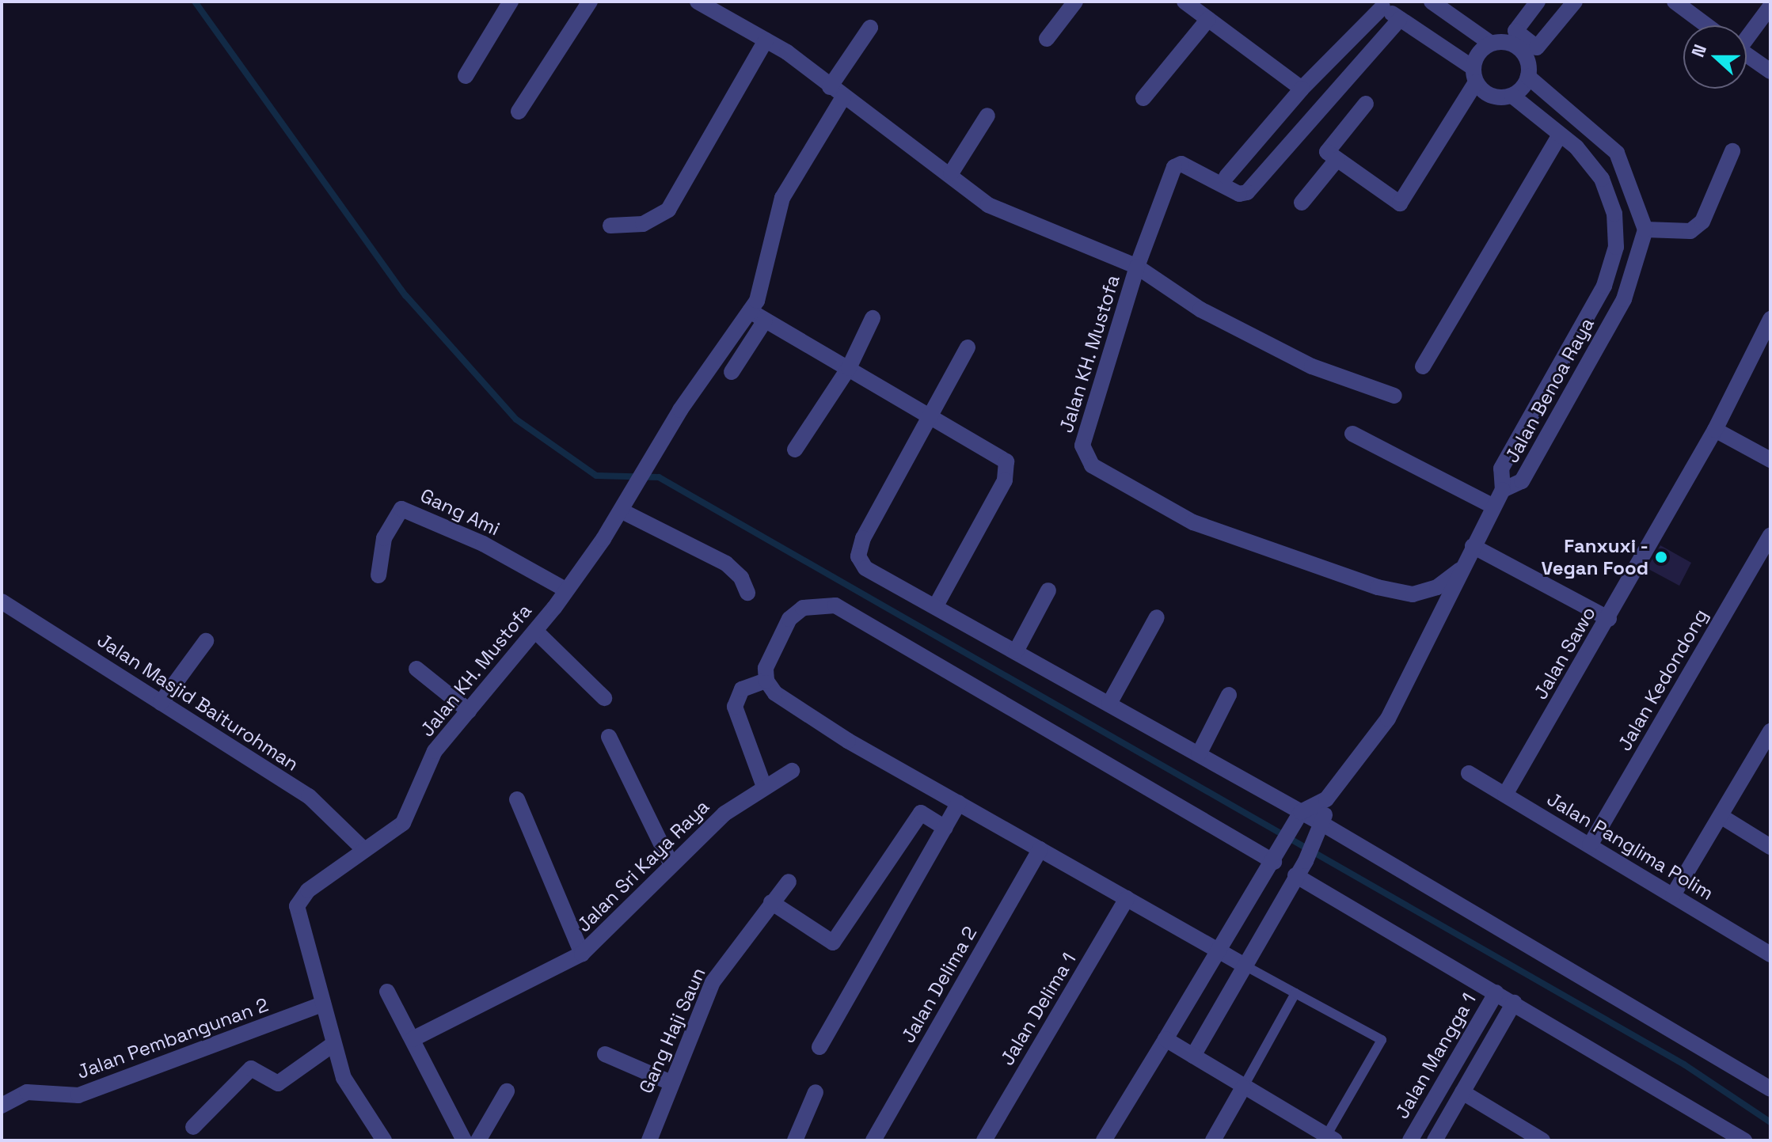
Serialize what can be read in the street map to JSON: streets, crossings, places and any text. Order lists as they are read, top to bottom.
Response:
{
  "streets": {
    "street": [
      "Jalan KH. Mustofa",
      "Jalan Benoa Raya",
      "Gang Ami",
      "Jalan Sawo",
      "Jalan Kedondong",
      "Jalan Masjid Baiturohman",
      "Jalan Panglima Polim",
      "Jalan Sri Kaya Raya",
      "Jalan Delima 2",
      "Jalan Delima 1",
      "Gang Haji Saun",
      "Jalan Pembangunan 2",
      "Jalan Mangga 1"
    ]
  },
  "crossings": [
    ["Jalan KH. Mustofa", "Gang Ami"],
    ["Jalan KH. Mustofa", "Jalan Masjid Baiturohman"],
    ["Jalan KH. Mustofa", "Jalan Pembangunan 2"],
    ["Jalan Sawo", "Jalan Panglima Polim"],
    ["Jalan Kedondong", "Jalan Panglima Polim"]
  ],
  "places": ["Fanxuxi - Vegan Food"],
  "north": "left"
}
